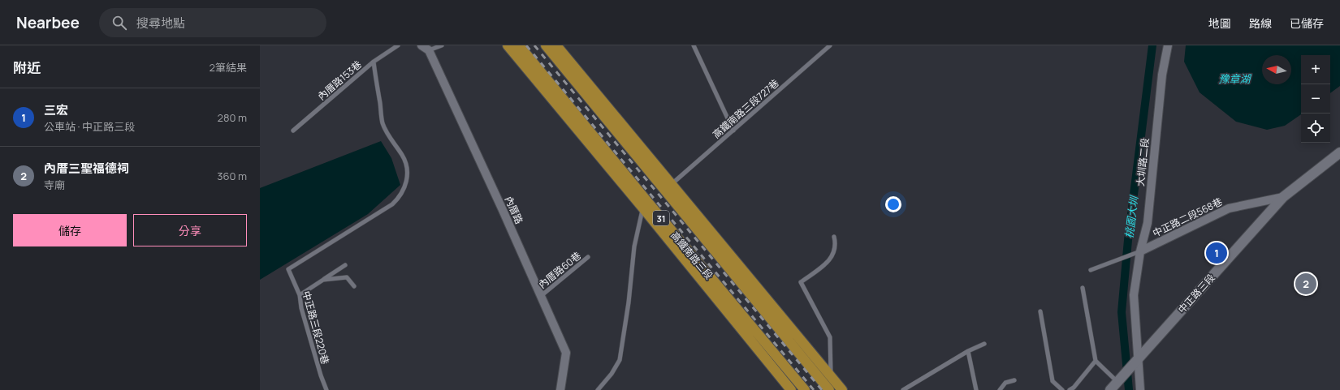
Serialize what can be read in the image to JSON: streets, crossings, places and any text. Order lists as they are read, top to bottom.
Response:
{
  "streets": {
    "main road": ["31", "高鐵南路三段", "中正路三段"],
    "street": ["大圳路二段", "內厝路", "中正路二段568巷"],
    "lane": [
      "內厝路153巷",
      "高鐵南路三段727巷",
      "內厝路60巷",
      "中正路三段220巷"
    ]
  },
  "crossings": [
    ["內厝路153巷", "中正路三段220巷"],
    ["大圳路二段", "中正路二段568巷"],
    ["大圳路二段", "中正路三段"],
    ["內厝路", "內厝路60巷"],
    ["中正路二段568巷", "中正路三段"]
  ],
  "water": ["豫章湖", "桃園大圳"],
  "north": "left",
  "page": {
    "header": "Nearbee",
    "search": "搜尋地點",
    "nav": ["地圖", "路線", "已儲存"],
    "heading": ["附近", "2筆結果"],
    "map_buttons": ["+", "−"],
    "list": [
      {
        "mark": "1",
        "name": "三宏",
        "note": "公車站 · 中正路三段",
        "value": "280 m"
      },
      {
        "mark": "2",
        "name": "內厝三聖福德祠",
        "note": "寺廟",
        "value": "360 m"
      }
    ],
    "buttons": ["儲存", "分享"],
    "pins": ["1", "2"]
  }
}
